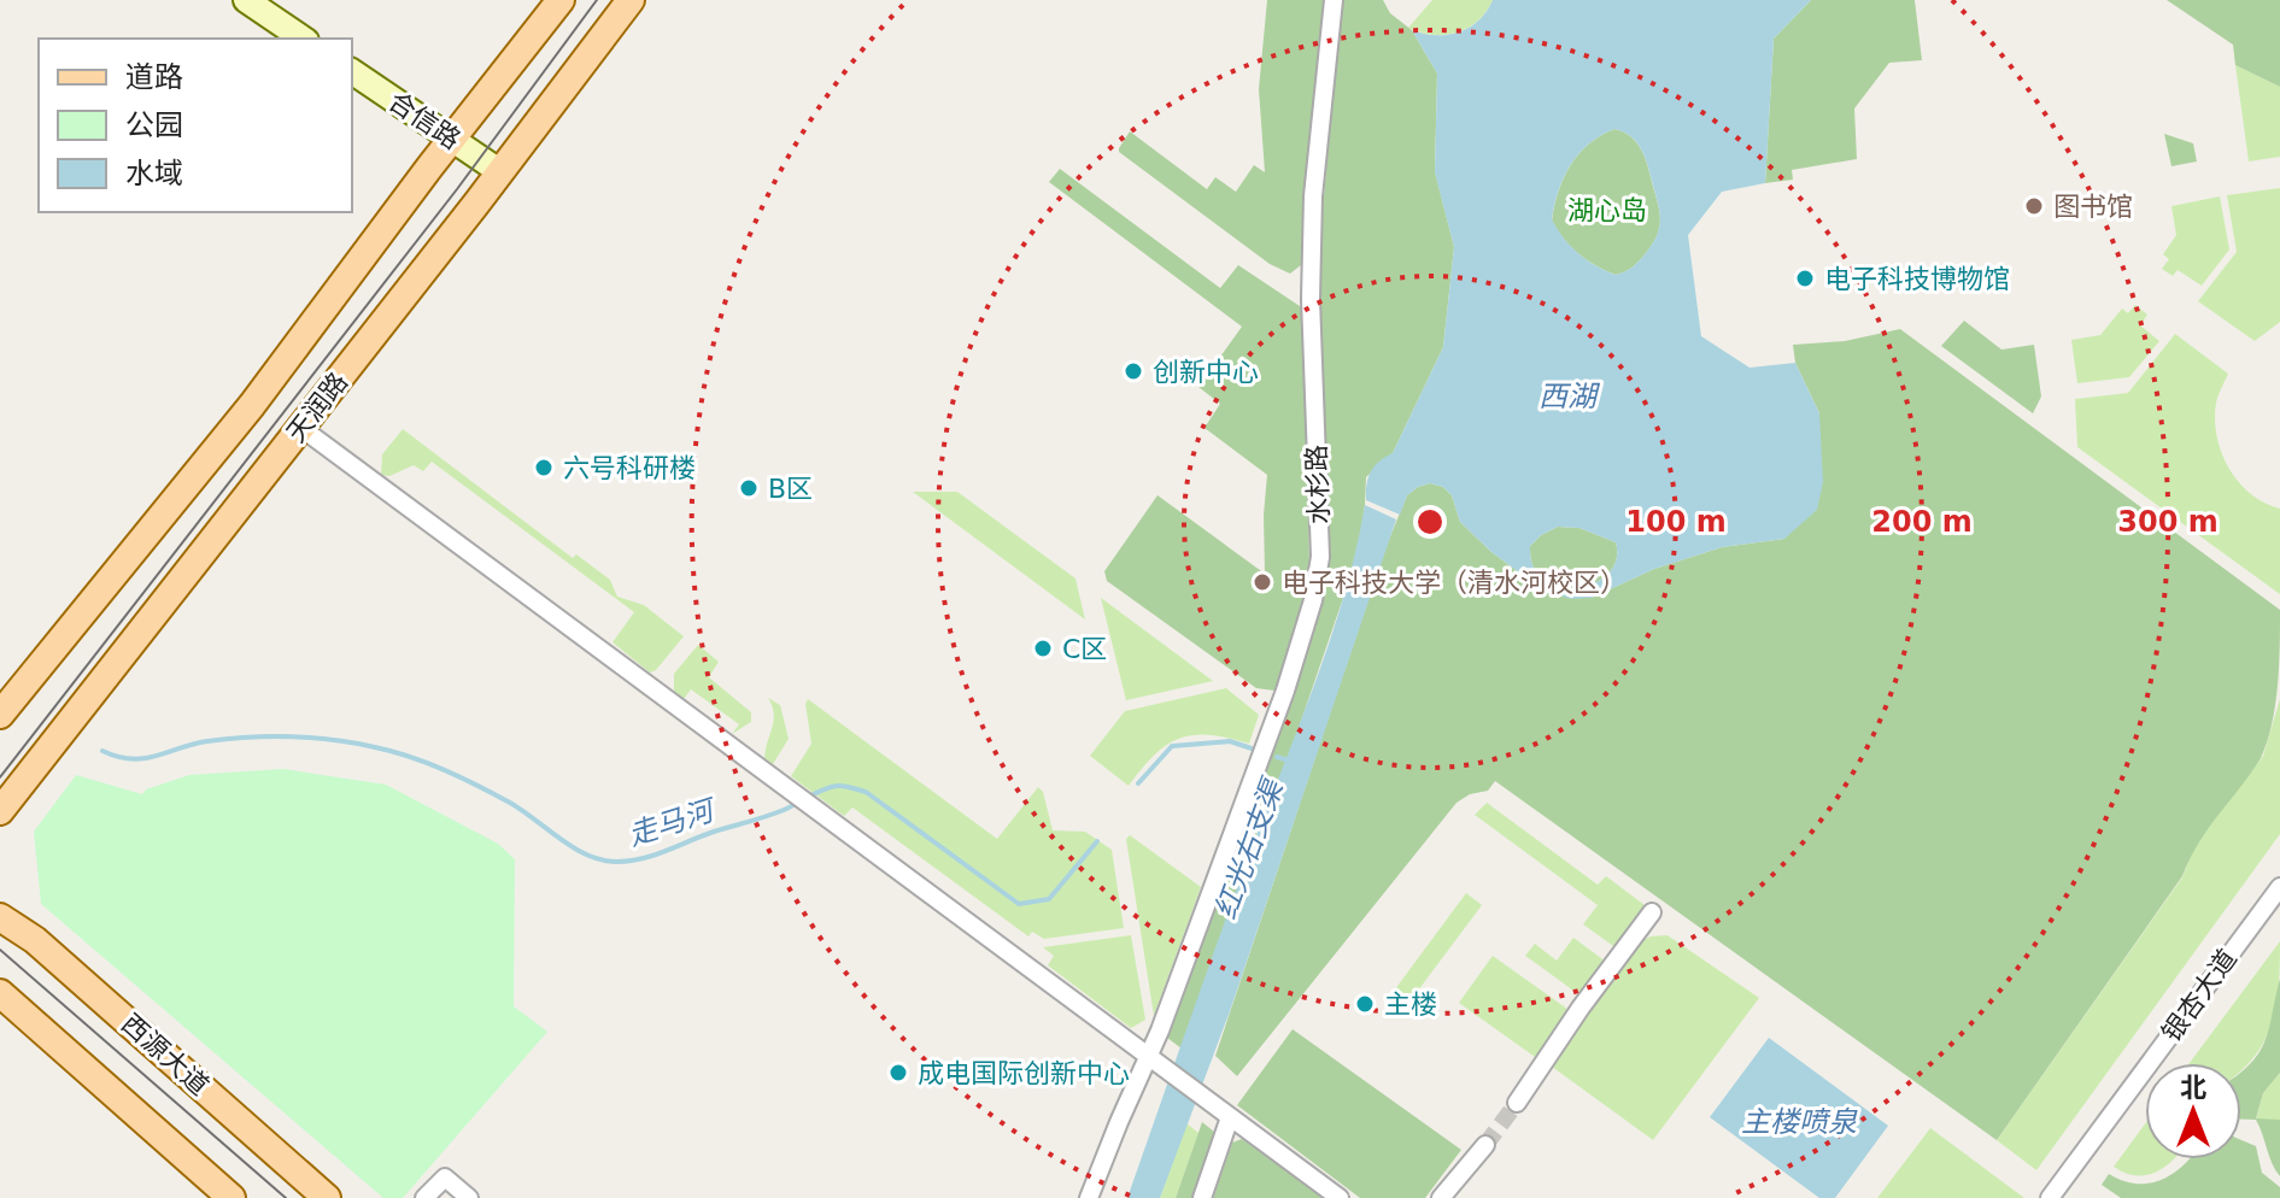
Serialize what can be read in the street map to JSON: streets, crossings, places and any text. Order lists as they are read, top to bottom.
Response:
{
  "streets": {
    "main road": ["天润路", "西源大道"],
    "street": ["合信路", "水杉路", "银杏大道"]
  },
  "crossings": [
    ["合信路", "天润路"]
  ],
  "water": [
    "西湖",
    "走马河",
    "红光右支渠",
    "主楼喷泉"
  ],
  "parks": ["湖心岛"],
  "places": [
    "图书馆",
    "电子科技博物馆",
    "创新中心",
    "六号科研楼",
    "B区",
    "电子科技大学（清水河校区）",
    "C区",
    "主楼",
    "成电国际创新中心"
  ],
  "legend": ["道路", "公园", "水域"],
  "north": "top",
  "rings": ["100 m", "200 m", "300 m"]
}
